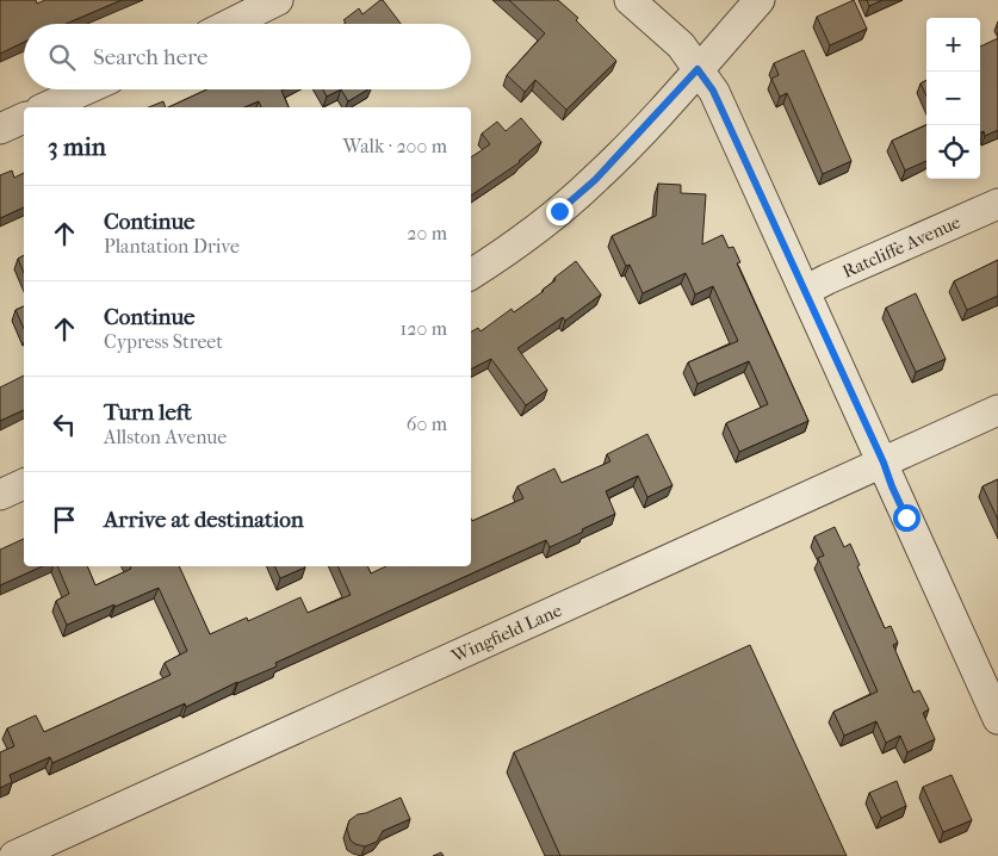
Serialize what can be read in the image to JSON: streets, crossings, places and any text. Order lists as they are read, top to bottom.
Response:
{
  "streets": {
    "street": ["Ratcliffe Avenue", "Wingfield Lane"]
  },
  "page": {
    "map_buttons": ["+", "−"],
    "search": "Search here",
    "heading": ["3 min", "Walk · 200 m"],
    "list": [
      ["Continue", "Plantation Drive", "20 m"],
      ["Continue", "Cypress Street", "120 m"],
      ["Turn left", "Allston Avenue", "60 m"],
      "Arrive at destination"
    ]
  }
}
